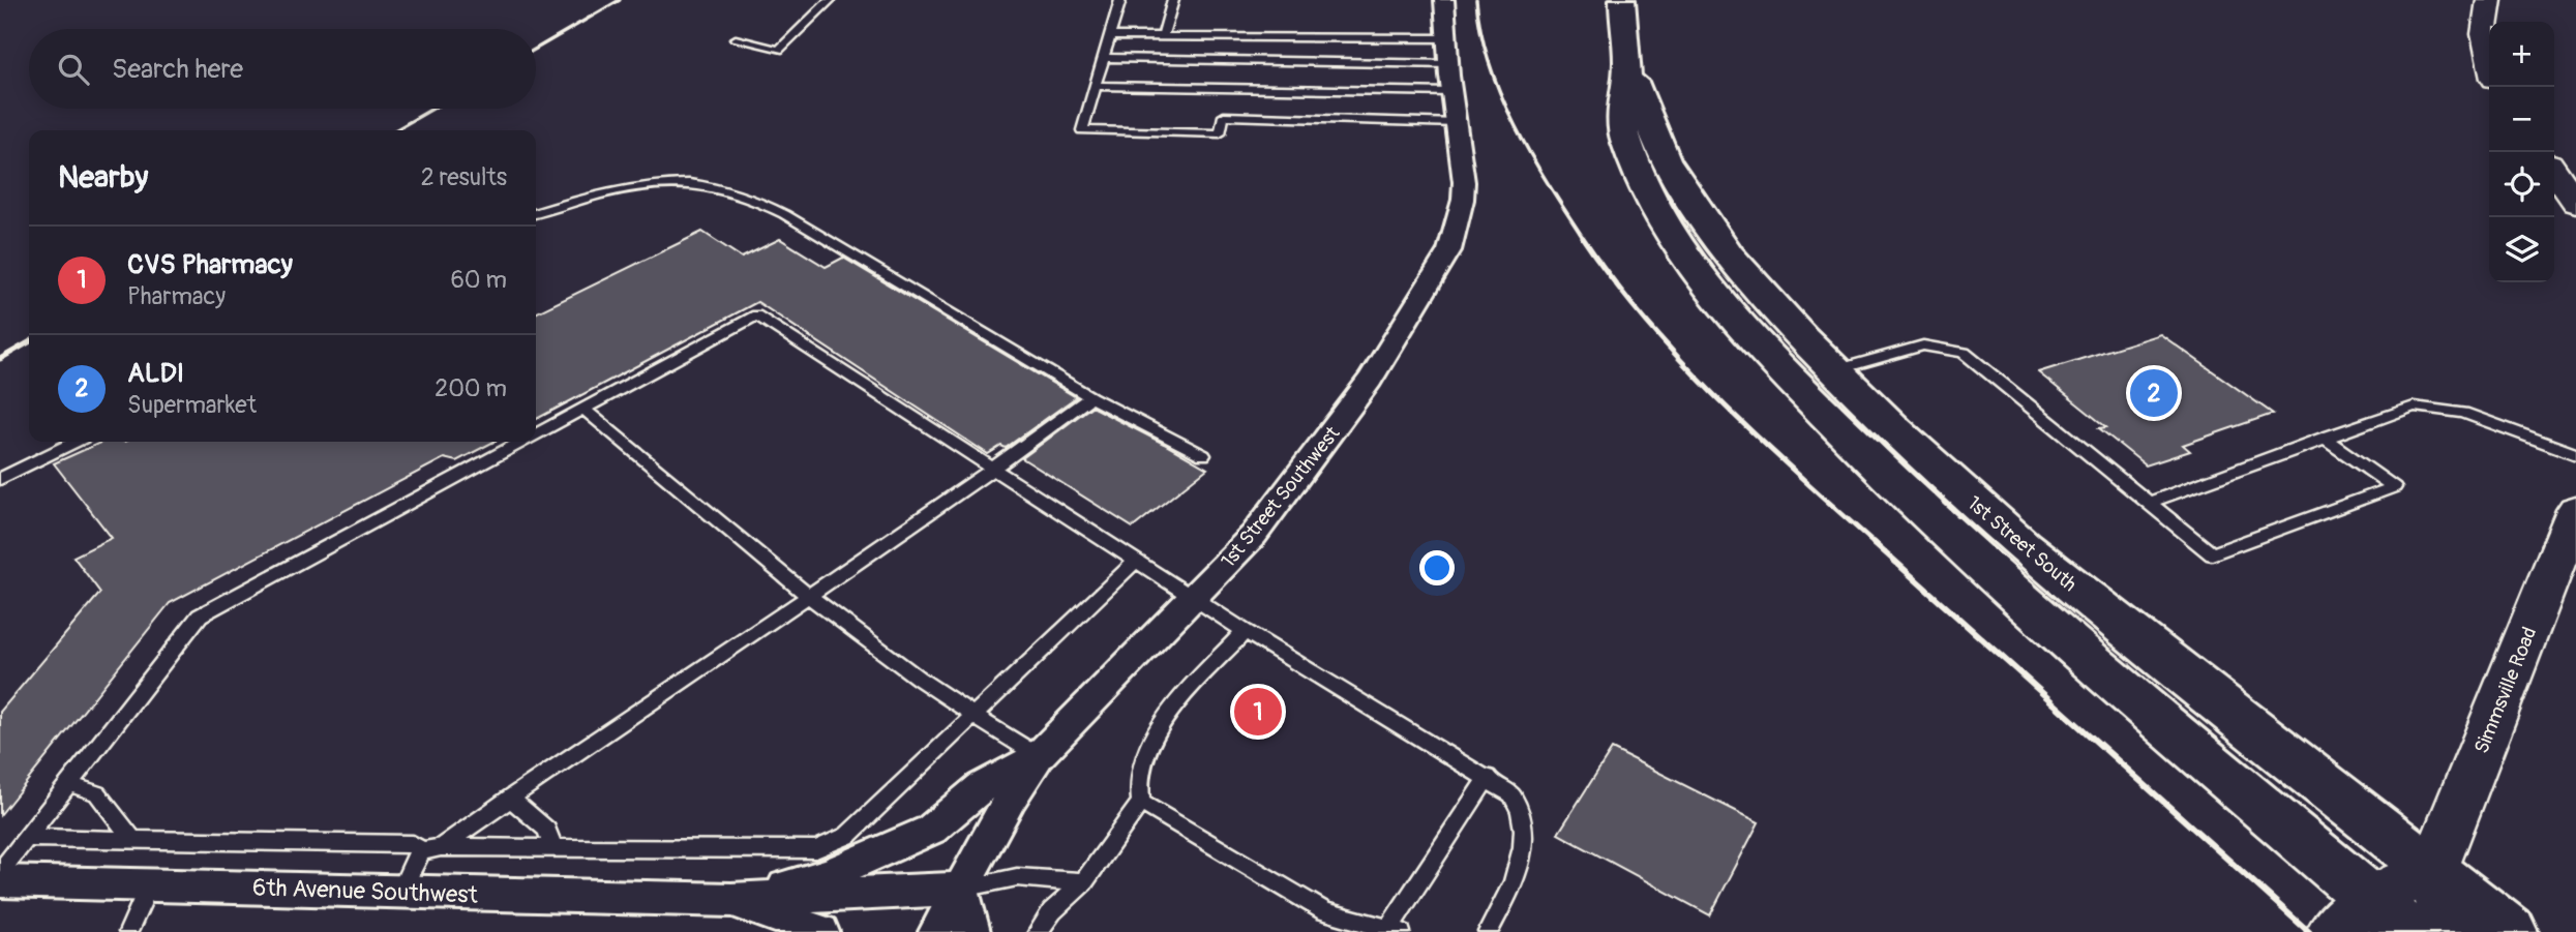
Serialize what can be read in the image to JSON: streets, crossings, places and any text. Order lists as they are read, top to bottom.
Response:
{
  "streets": {
    "main road": ["1st Street South"],
    "street": ["1st Street Southwest", "Simmsville Road", "6th Avenue Southwest"]
  },
  "crossings": [
    ["1st Street Southwest", "6th Avenue Southwest"],
    ["1st Street South", "Simmsville Road"]
  ],
  "page": {
    "map_buttons": ["+", "−"],
    "search": "Search here",
    "heading": ["Nearby", "2 results"],
    "list": [
      {
        "mark": "1",
        "name": "CVS Pharmacy",
        "note": "Pharmacy",
        "value": "60 m"
      },
      {
        "mark": "2",
        "name": "ALDI",
        "note": "Supermarket",
        "value": "200 m"
      }
    ],
    "pins": ["2", "1"]
  }
}
